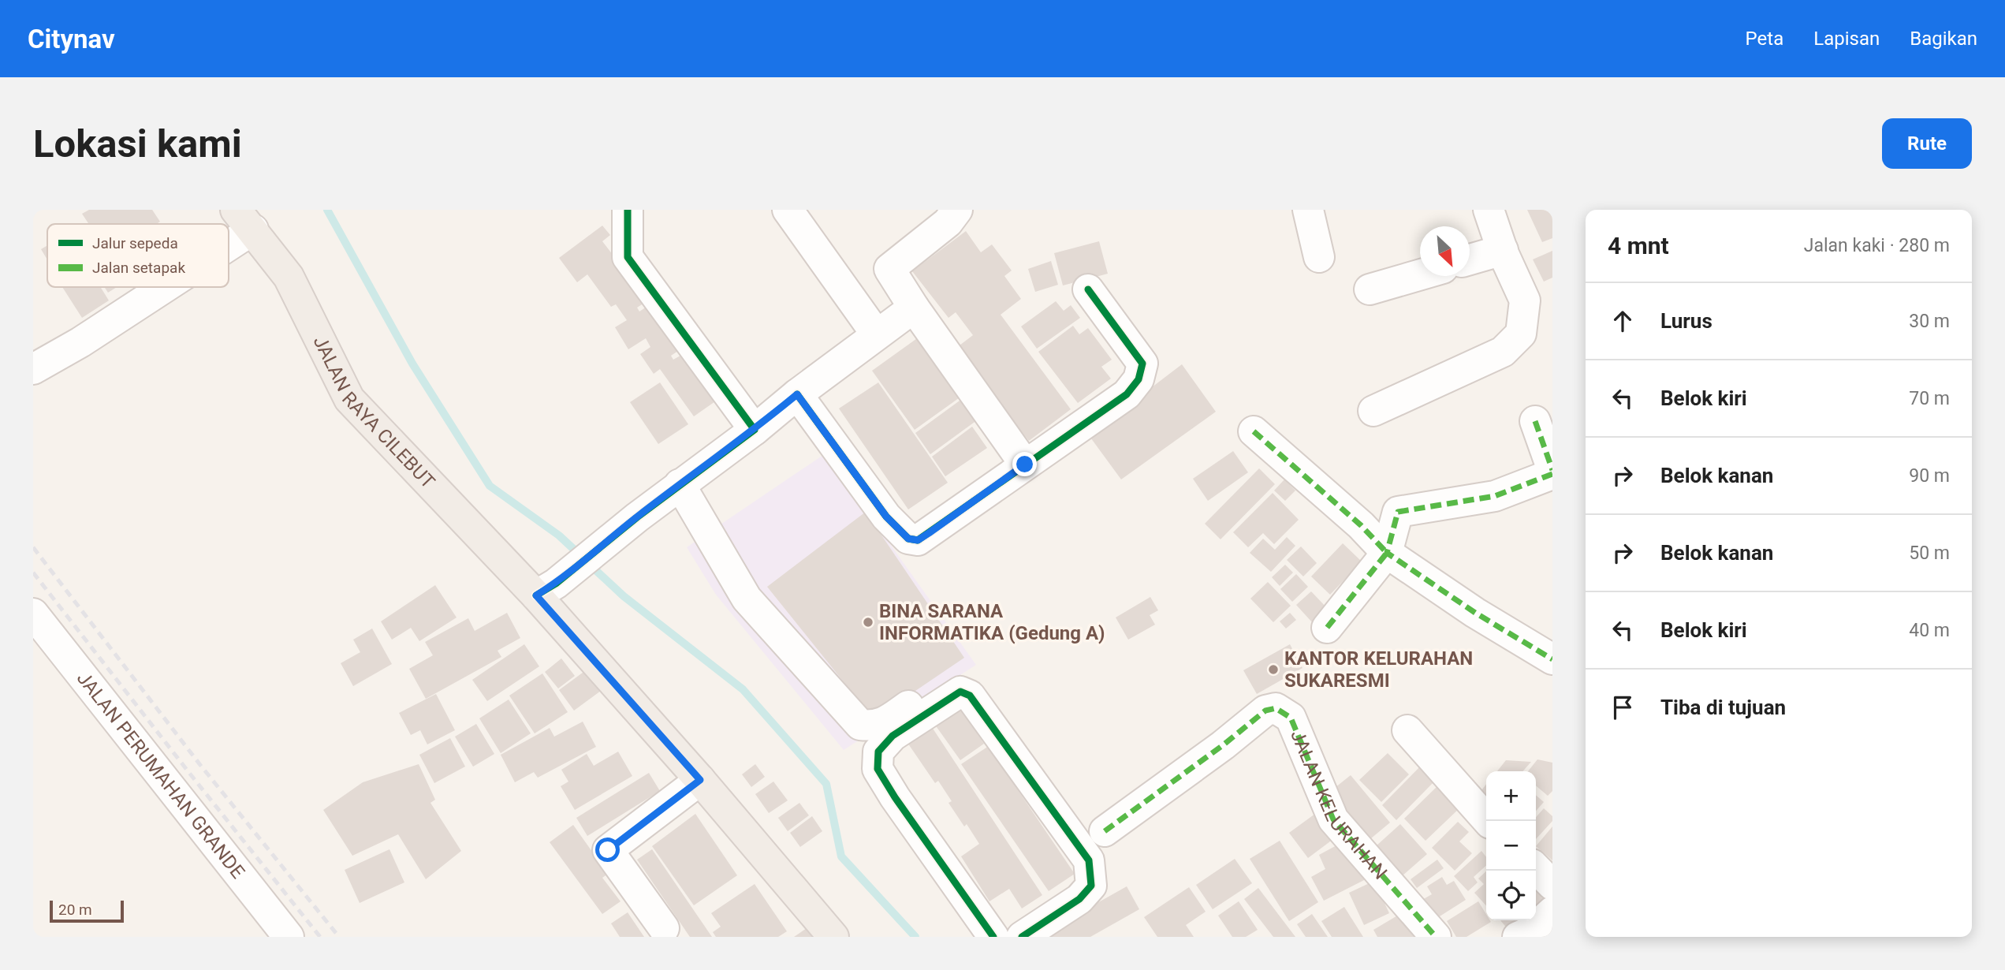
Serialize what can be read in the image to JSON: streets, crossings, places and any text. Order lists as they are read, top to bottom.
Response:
{
  "streets": {
    "main road": ["JALAN RAYA CILEBUT"],
    "street": ["JALAN PERUMAHAN GRANDE", "JALAN KELURAHAN"]
  },
  "places": ["BINA SARANA INFORMATIKA (Gedung A)", "KANTOR KELURAHAN SUKARESMI"],
  "legend": ["Jalur sepeda", "Jalan setapak"],
  "scale_bar": "20 m",
  "north": "bottom right",
  "page": {
    "header": "Citynav",
    "nav": ["Peta", "Lapisan", "Bagikan"],
    "buttons": "Rute",
    "title": "Lokasi kami",
    "heading": ["4 mnt", "Jalan kaki · 280 m"],
    "list": [
      ["Lurus", "30 m"],
      ["Belok kiri", "70 m"],
      ["Belok kanan", "90 m"],
      ["Belok kanan", "50 m"],
      ["Belok kiri", "40 m"],
      "Tiba di tujuan"
    ],
    "map_buttons": ["+", "−"],
    "scale": "20 m"
  }
}
